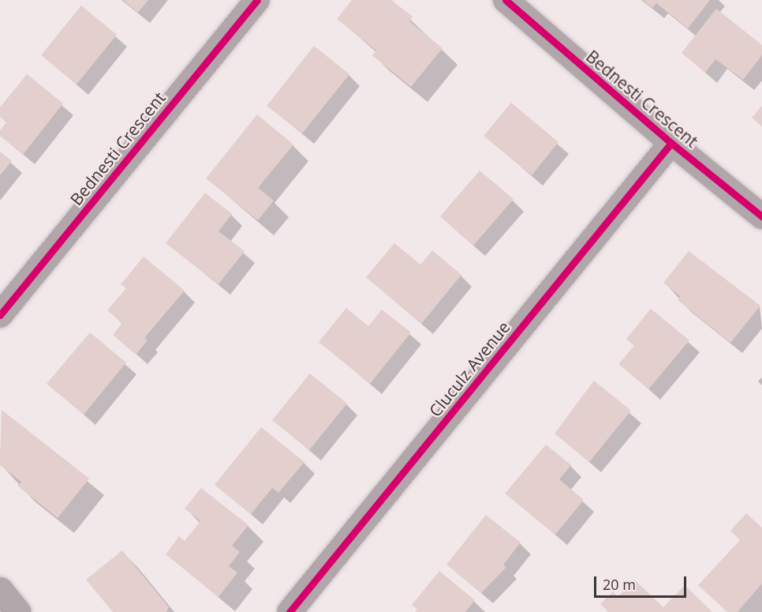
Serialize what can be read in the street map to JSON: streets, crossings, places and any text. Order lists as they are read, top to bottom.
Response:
{
  "streets": {
    "street": ["Bednesti Crescent", "Cluculz Avenue"]
  },
  "crossings": [
    ["Bednesti Crescent", "Cluculz Avenue"]
  ],
  "scale_bar": "20 m"
}
